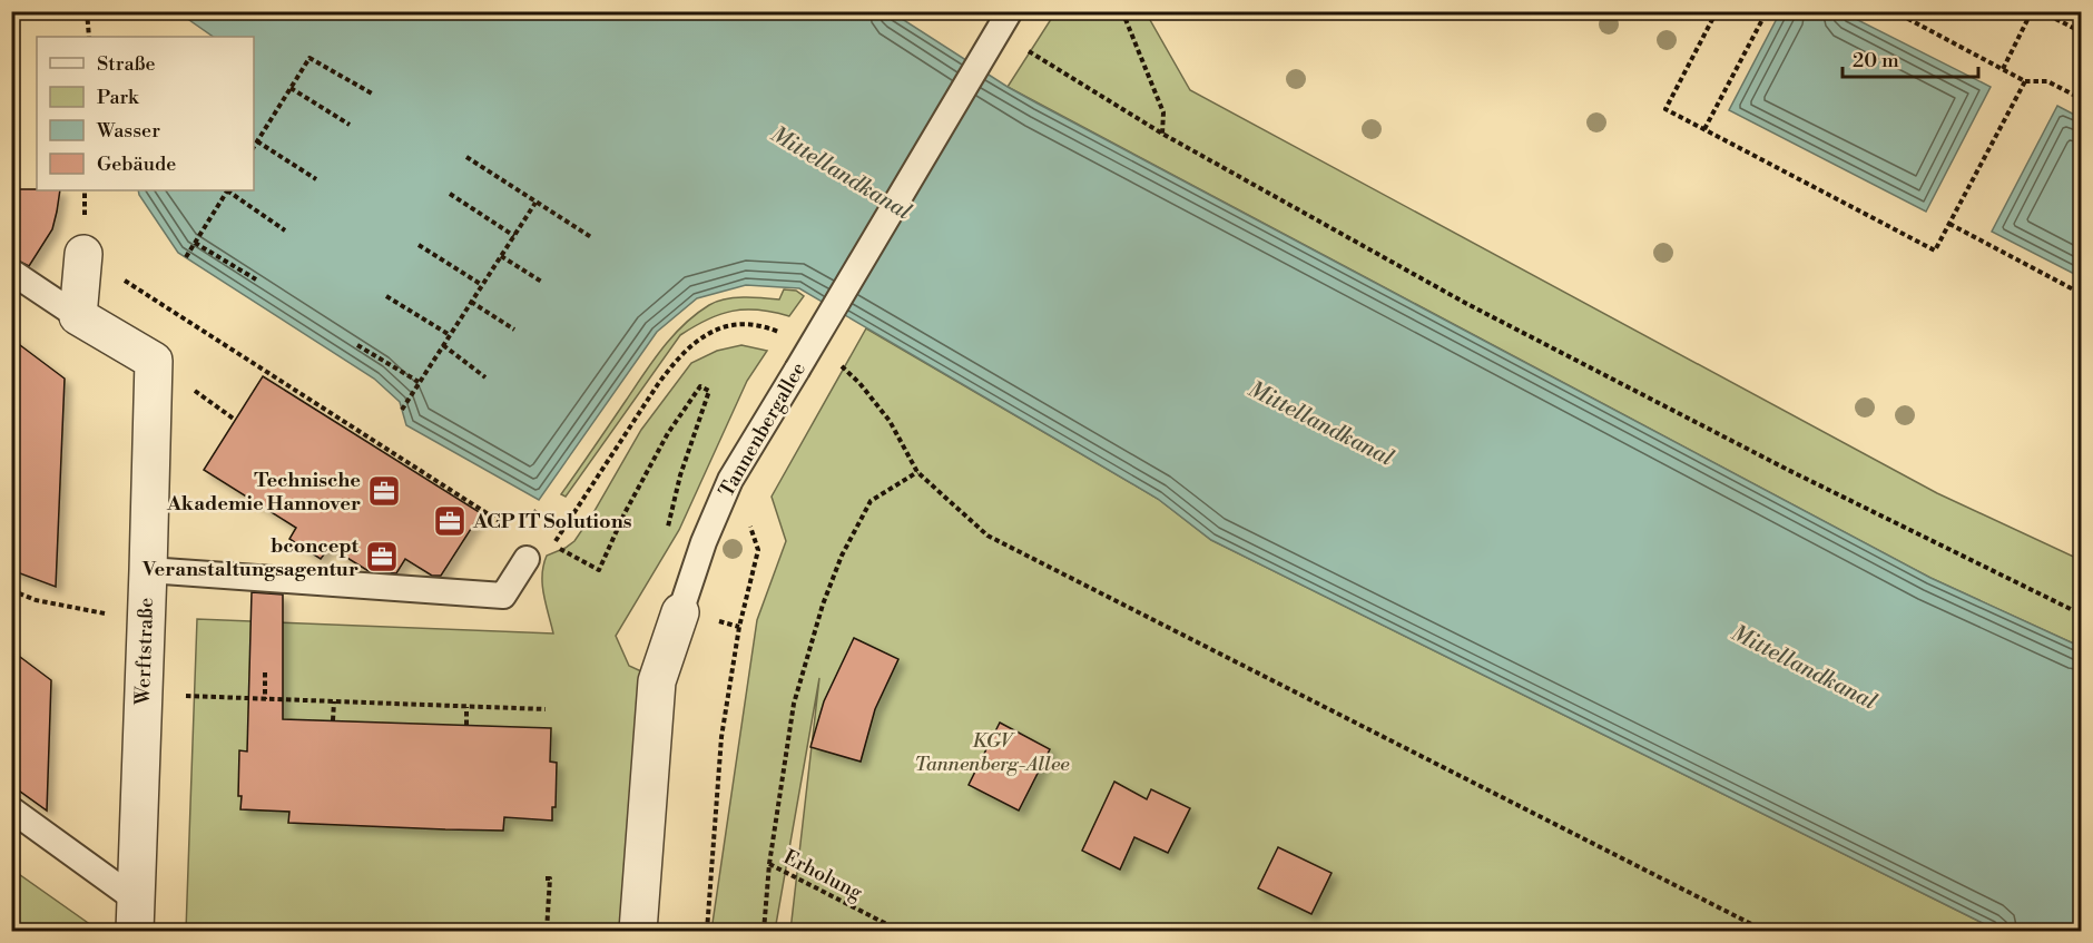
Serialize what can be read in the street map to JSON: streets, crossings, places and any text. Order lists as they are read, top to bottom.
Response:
{
  "streets": {
    "street": ["Tannenbergallee", "Werftstraße"],
    "path": ["Erholung"]
  },
  "water": ["Mittellandkanal"],
  "parks": ["KGV Tannenberg-Allee"],
  "places": {
    "office": ["Technische Akademie Hannover", "ACP IT Solutions", "bconcept Veranstaltungsagentur"]
  },
  "legend": [
    "Straße",
    "Park",
    "Wasser",
    "Gebäude"
  ],
  "scale_bar": "20 m"
}
